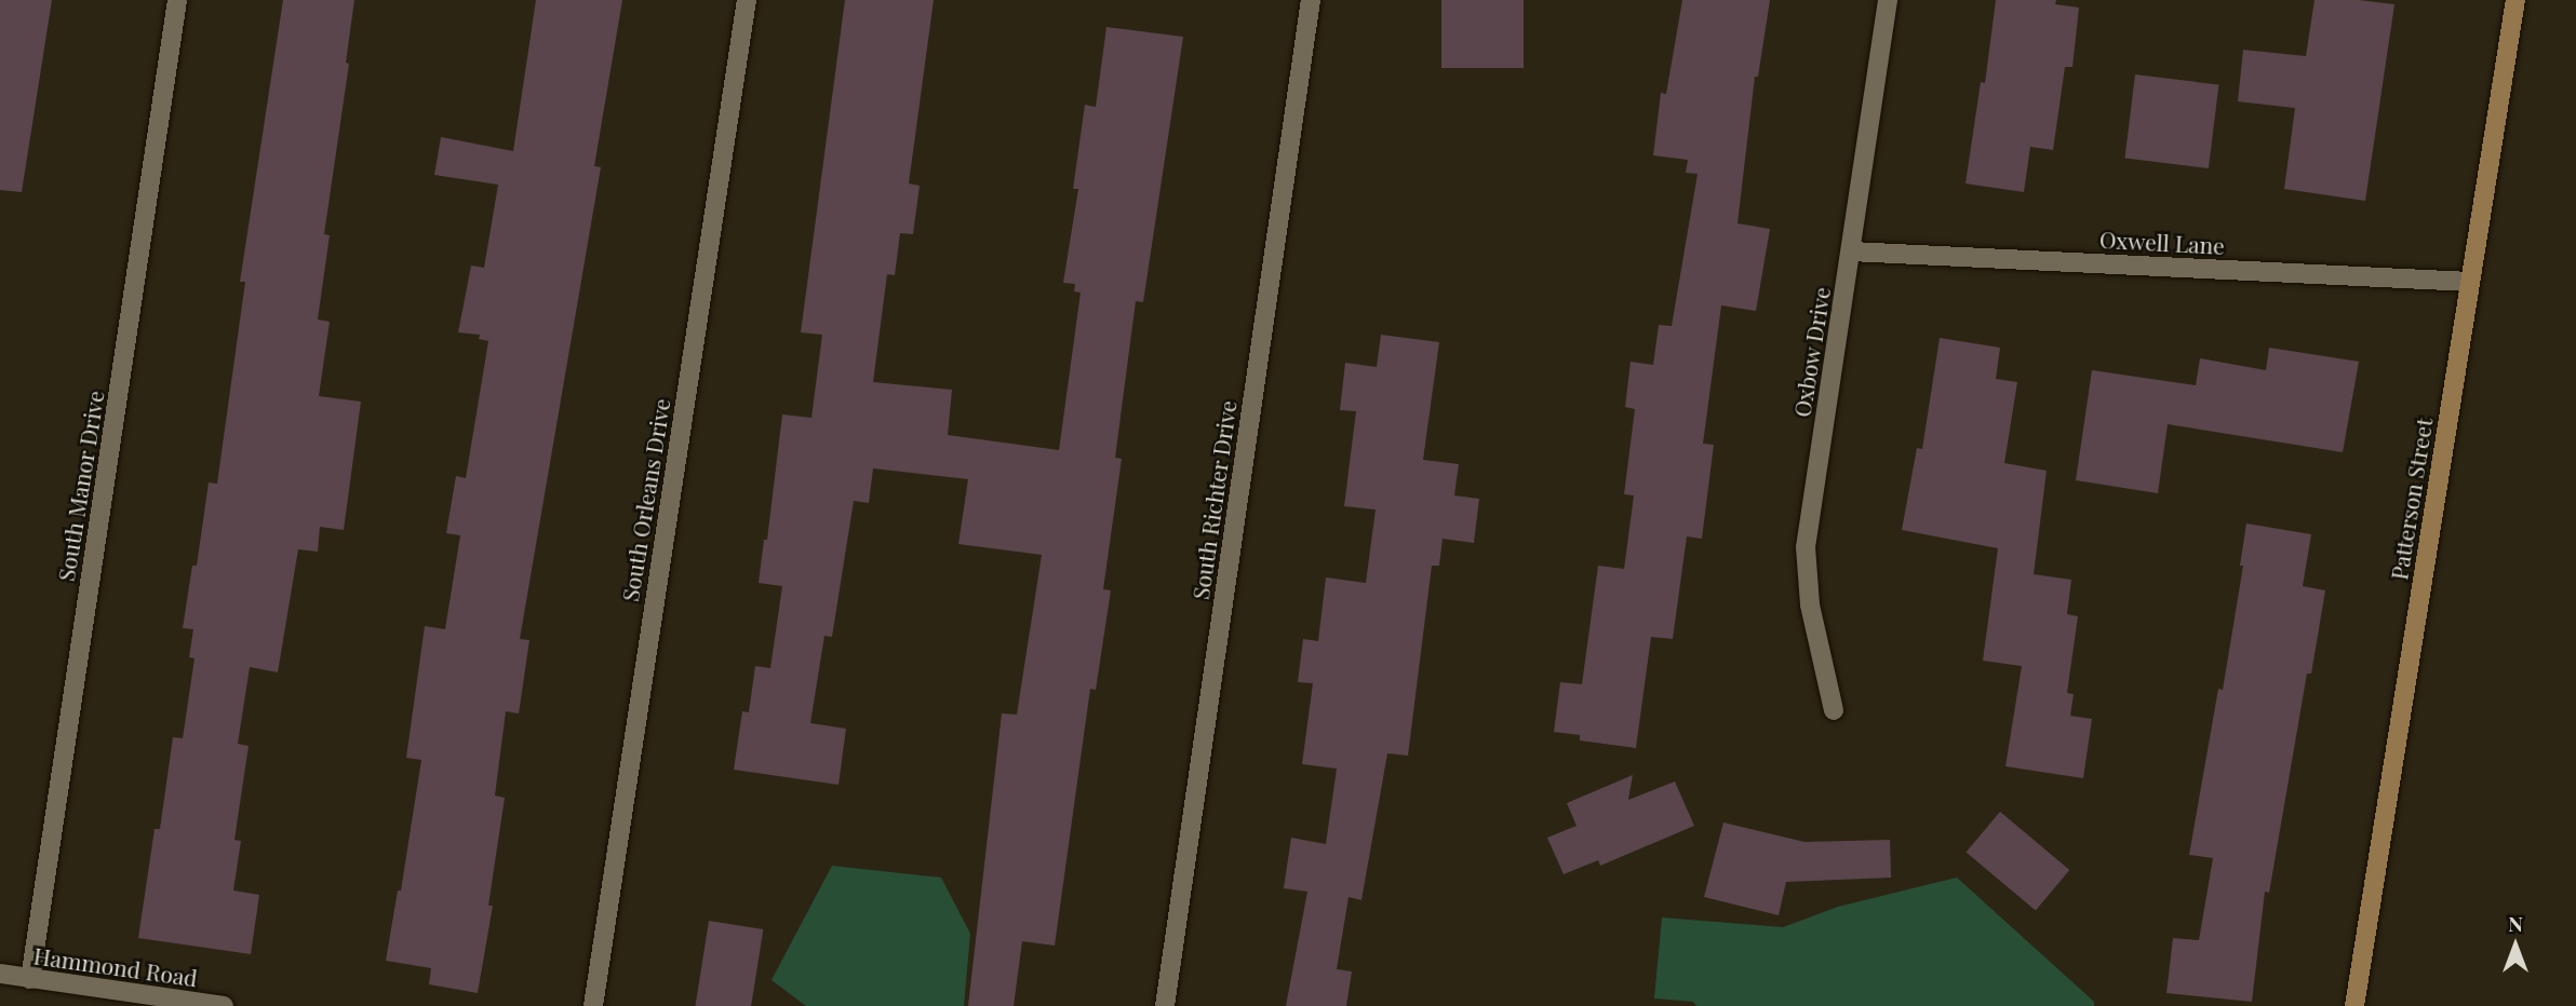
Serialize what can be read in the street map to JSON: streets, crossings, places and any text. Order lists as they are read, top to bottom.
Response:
{
  "streets": {
    "street": [
      "Oxwell Lane",
      "Oxbow Drive",
      "South Manor Drive",
      "Patterson Street",
      "South Orleans Drive",
      "South Richter Drive",
      "Hammond Road"
    ]
  },
  "crossings": [
    ["Oxwell Lane", "Oxbow Drive"],
    ["Oxwell Lane", "Patterson Street"],
    ["South Manor Drive", "Hammond Road"]
  ],
  "north": "top"
}
